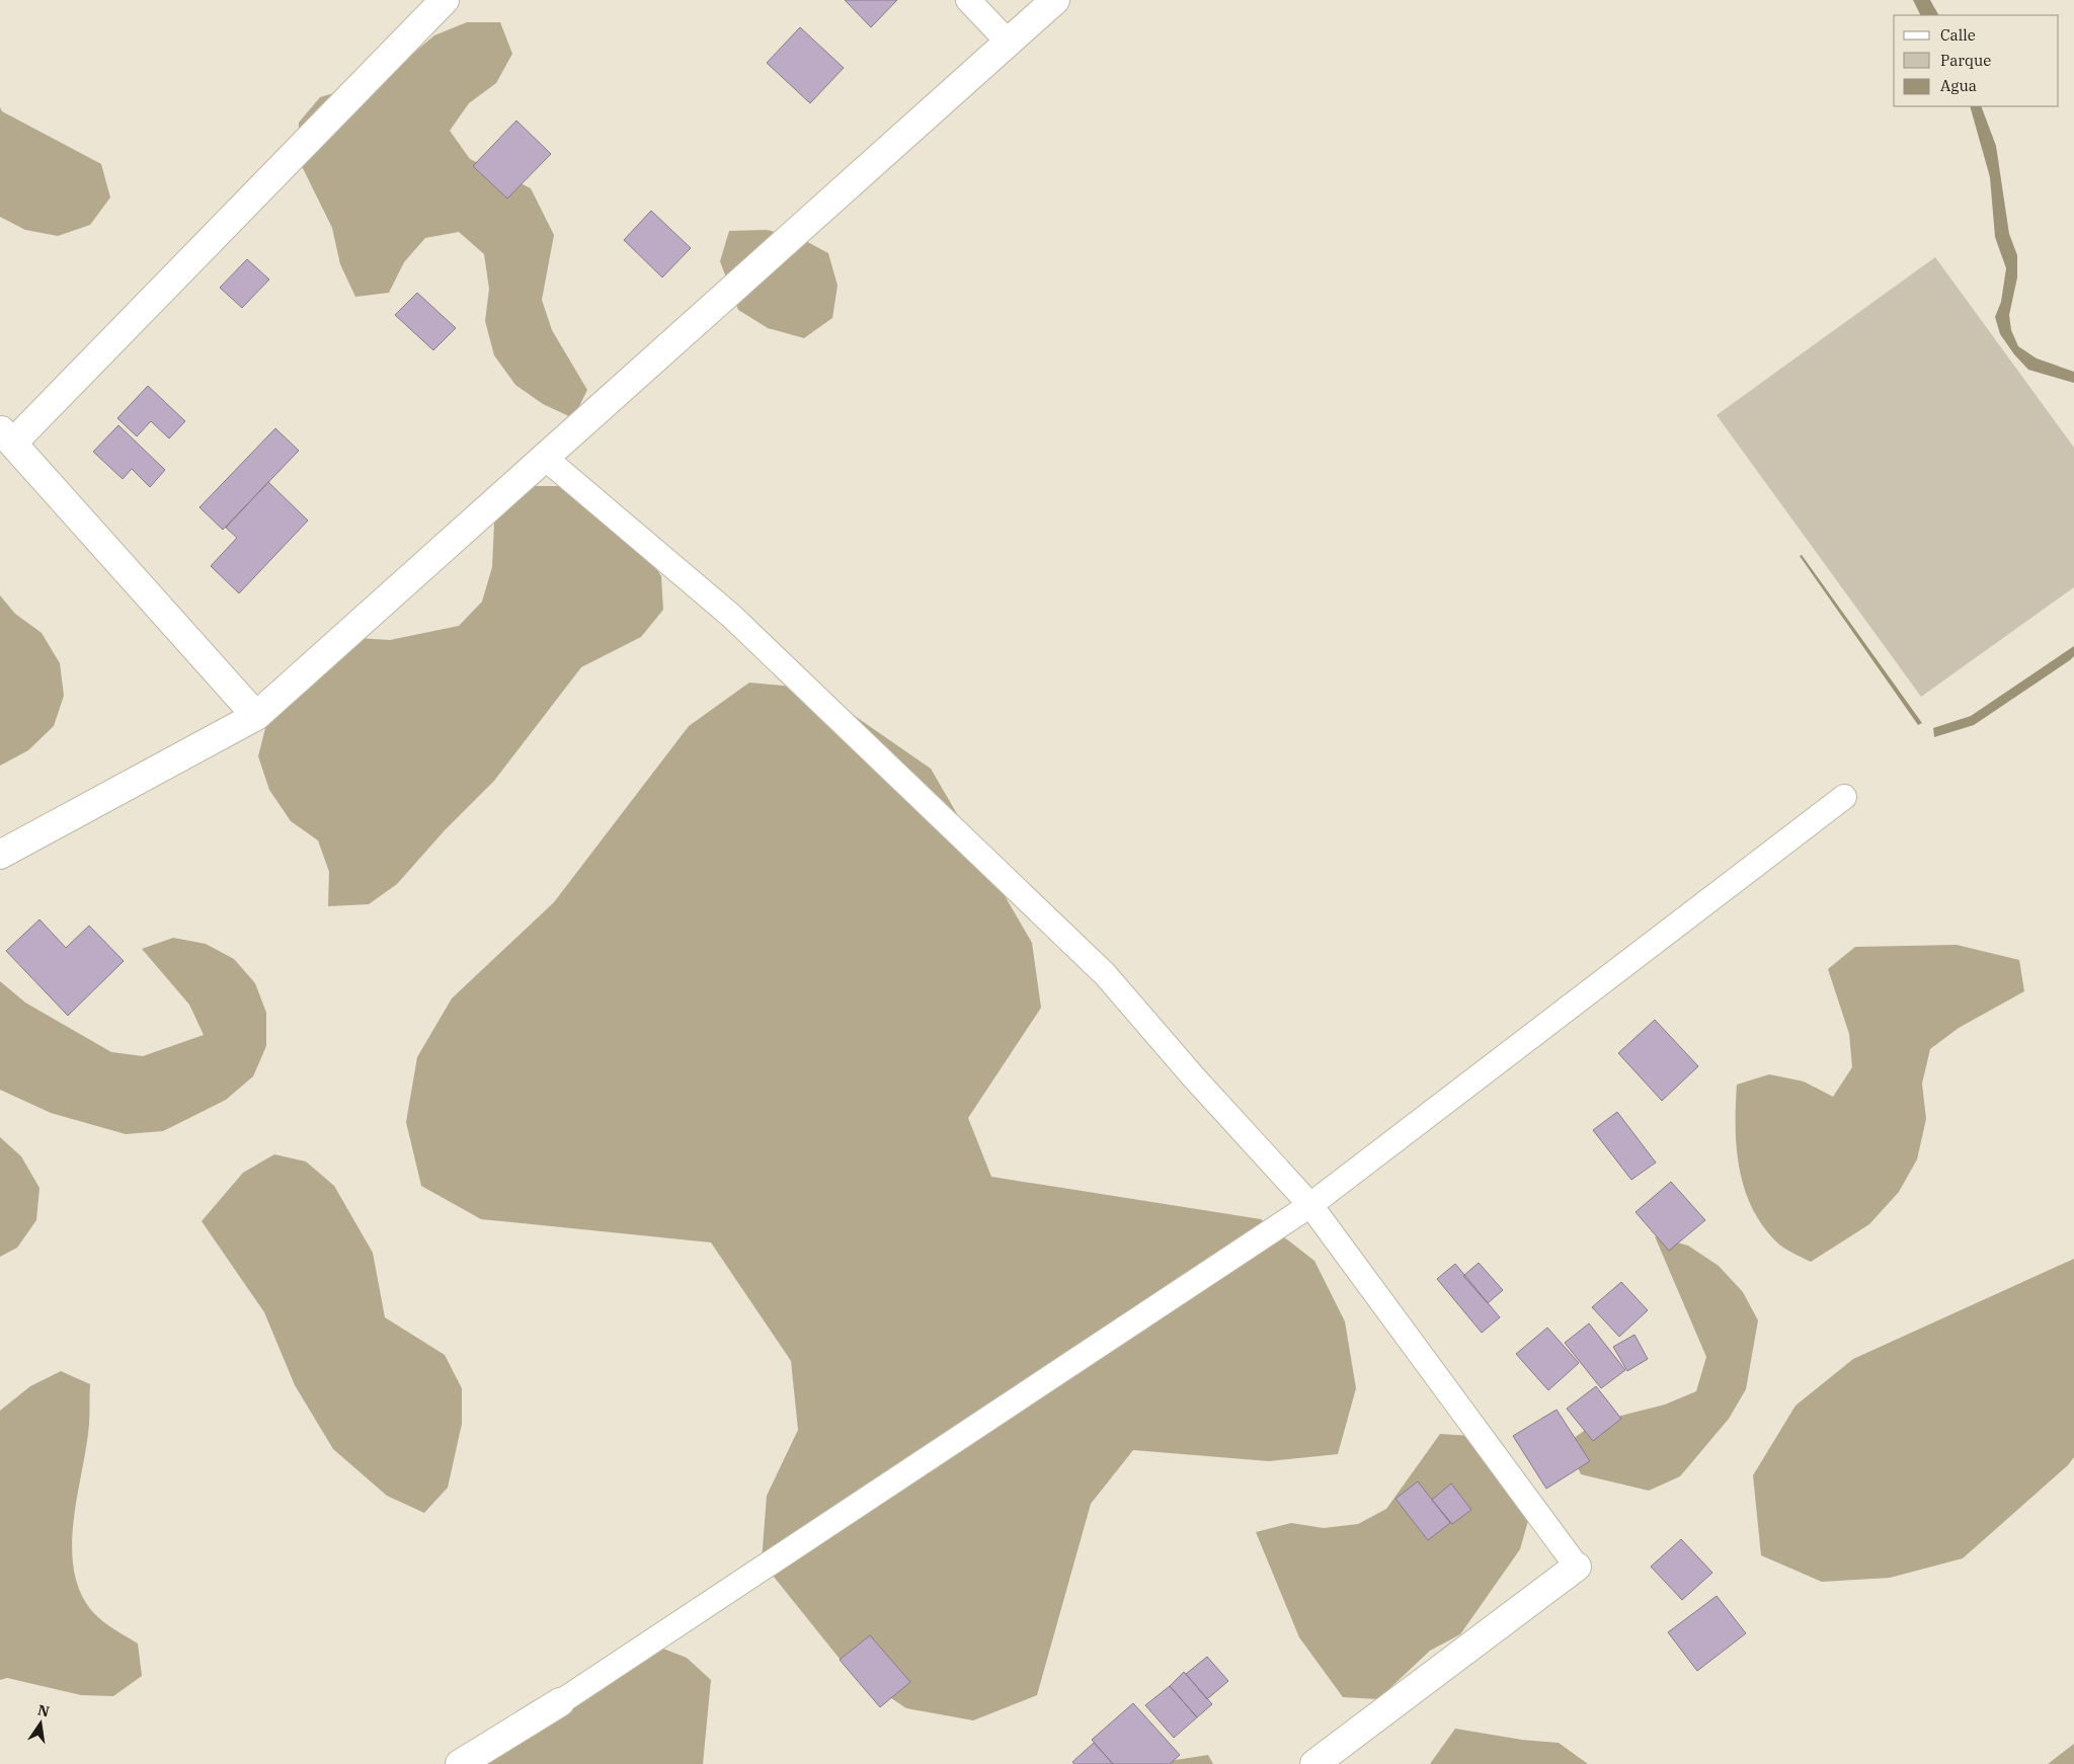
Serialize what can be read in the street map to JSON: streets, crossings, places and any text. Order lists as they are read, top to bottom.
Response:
{
  "legend": ["Calle", "Parque", "Agua"],
  "north": "top"
}
